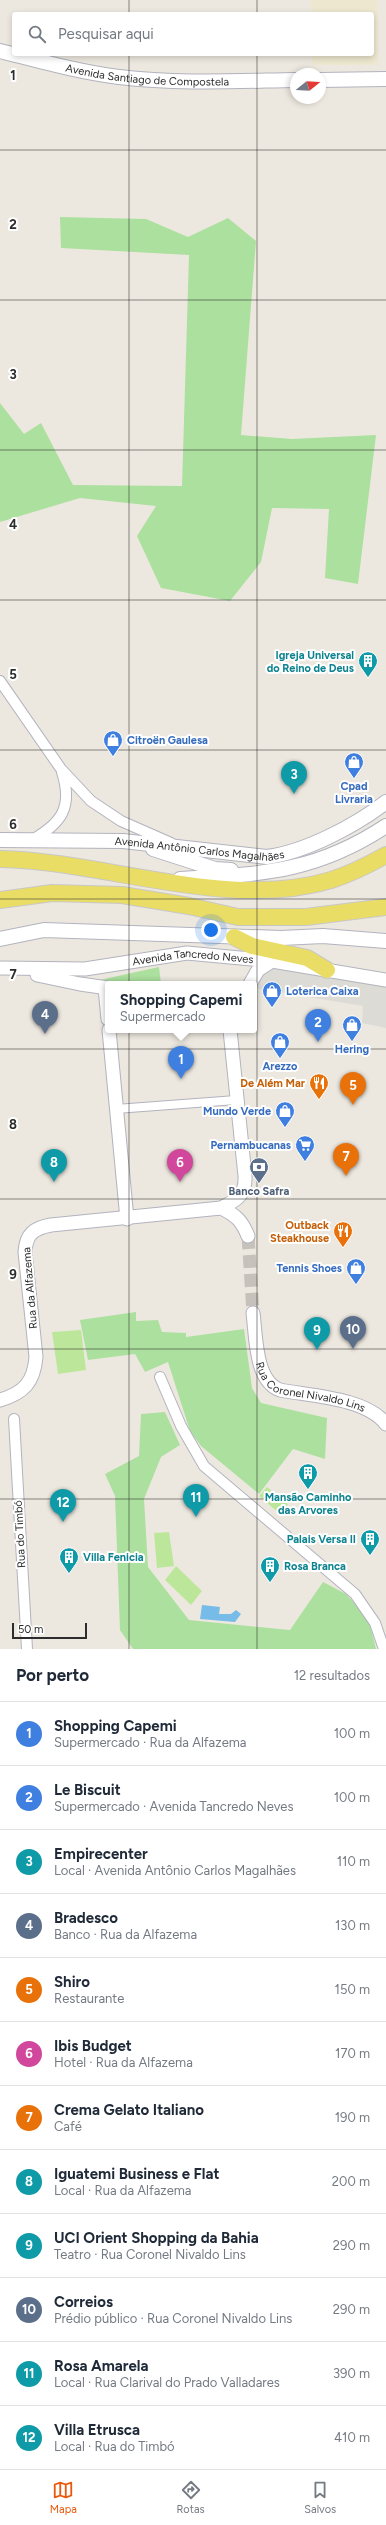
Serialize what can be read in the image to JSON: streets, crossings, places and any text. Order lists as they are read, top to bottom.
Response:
{
  "streets": {
    "main road": ["Avenida Santiago de Compostela", "Avenida Antônio Carlos Magalhães"],
    "street": [
      "Avenida Tancredo Neves",
      "Rua da Alfazema",
      "Rua Coronel Nivaldo Lins",
      "Rua do Timbó"
    ]
  },
  "places": {
    "building": [
      "Igreja Universal do Reino de Deus",
      "Mansão Caminho das Arvores",
      "Palais Versa II",
      "Villa Fenicia",
      "Rosa Branca"
    ],
    "shop": [
      "Citroën Gaulesa",
      "Cpad Livraria",
      "Loterica Caixa",
      "Hering",
      "Arezzo",
      "Mundo Verde",
      "Tennis Shoes"
    ],
    "restaurant": ["De Além Mar", "Outback Steakhouse"],
    "supermarket": ["Pernambucanas"],
    "bank": ["Banco Safra"]
  },
  "scale_bar": "50 m",
  "north": "right",
  "page": {
    "search": "Pesquisar aqui",
    "pins": [
      "3",
      "4",
      "2",
      "1",
      "5",
      "7",
      "6",
      "8",
      "10",
      "9",
      "11",
      "12"
    ],
    "popup": ["Shopping Capemi", "Supermercado"],
    "scale": "50 m",
    "heading": ["Por perto", "12 resultados"],
    "list": [
      {
        "mark": "1",
        "name": "Shopping Capemi",
        "note": "Supermercado · Rua da Alfazema",
        "value": "100 m"
      },
      {
        "mark": "2",
        "name": "Le Biscuit",
        "note": "Supermercado · Avenida Tancredo Neves",
        "value": "100 m"
      },
      {
        "mark": "3",
        "name": "Empirecenter",
        "note": "Local · Avenida Antônio Carlos Magalhães",
        "value": "110 m"
      },
      {
        "mark": "4",
        "name": "Bradesco",
        "note": "Banco · Rua da Alfazema",
        "value": "130 m"
      },
      {
        "mark": "5",
        "name": "Shiro",
        "note": "Restaurante",
        "value": "150 m"
      },
      {
        "mark": "6",
        "name": "Ibis Budget",
        "note": "Hotel · Rua da Alfazema",
        "value": "170 m"
      },
      {
        "mark": "7",
        "name": "Crema Gelato Italiano",
        "note": "Café",
        "value": "190 m"
      },
      {
        "mark": "8",
        "name": "Iguatemi Business e Flat",
        "note": "Local · Rua da Alfazema",
        "value": "200 m"
      },
      {
        "mark": "9",
        "name": "UCI Orient Shopping da Bahia",
        "note": "Teatro · Rua Coronel Nivaldo Lins",
        "value": "290 m"
      },
      {
        "mark": "10",
        "name": "Correios",
        "note": "Prédio público · Rua Coronel Nivaldo Lins",
        "value": "290 m"
      },
      {
        "mark": "11",
        "name": "Rosa Amarela",
        "note": "Local · Rua Clarival do Prado Valladares",
        "value": "390 m"
      },
      {
        "mark": "12",
        "name": "Villa Etrusca",
        "note": "Local · Rua do Timbó",
        "value": "410 m"
      }
    ],
    "nav": ["Mapa", "Rotas", "Salvos"]
  },
  "grid": {
    "rows": [
      "1",
      "2",
      "3",
      "4",
      "5",
      "6",
      "7",
      "8",
      "9"
    ]
  }
}
